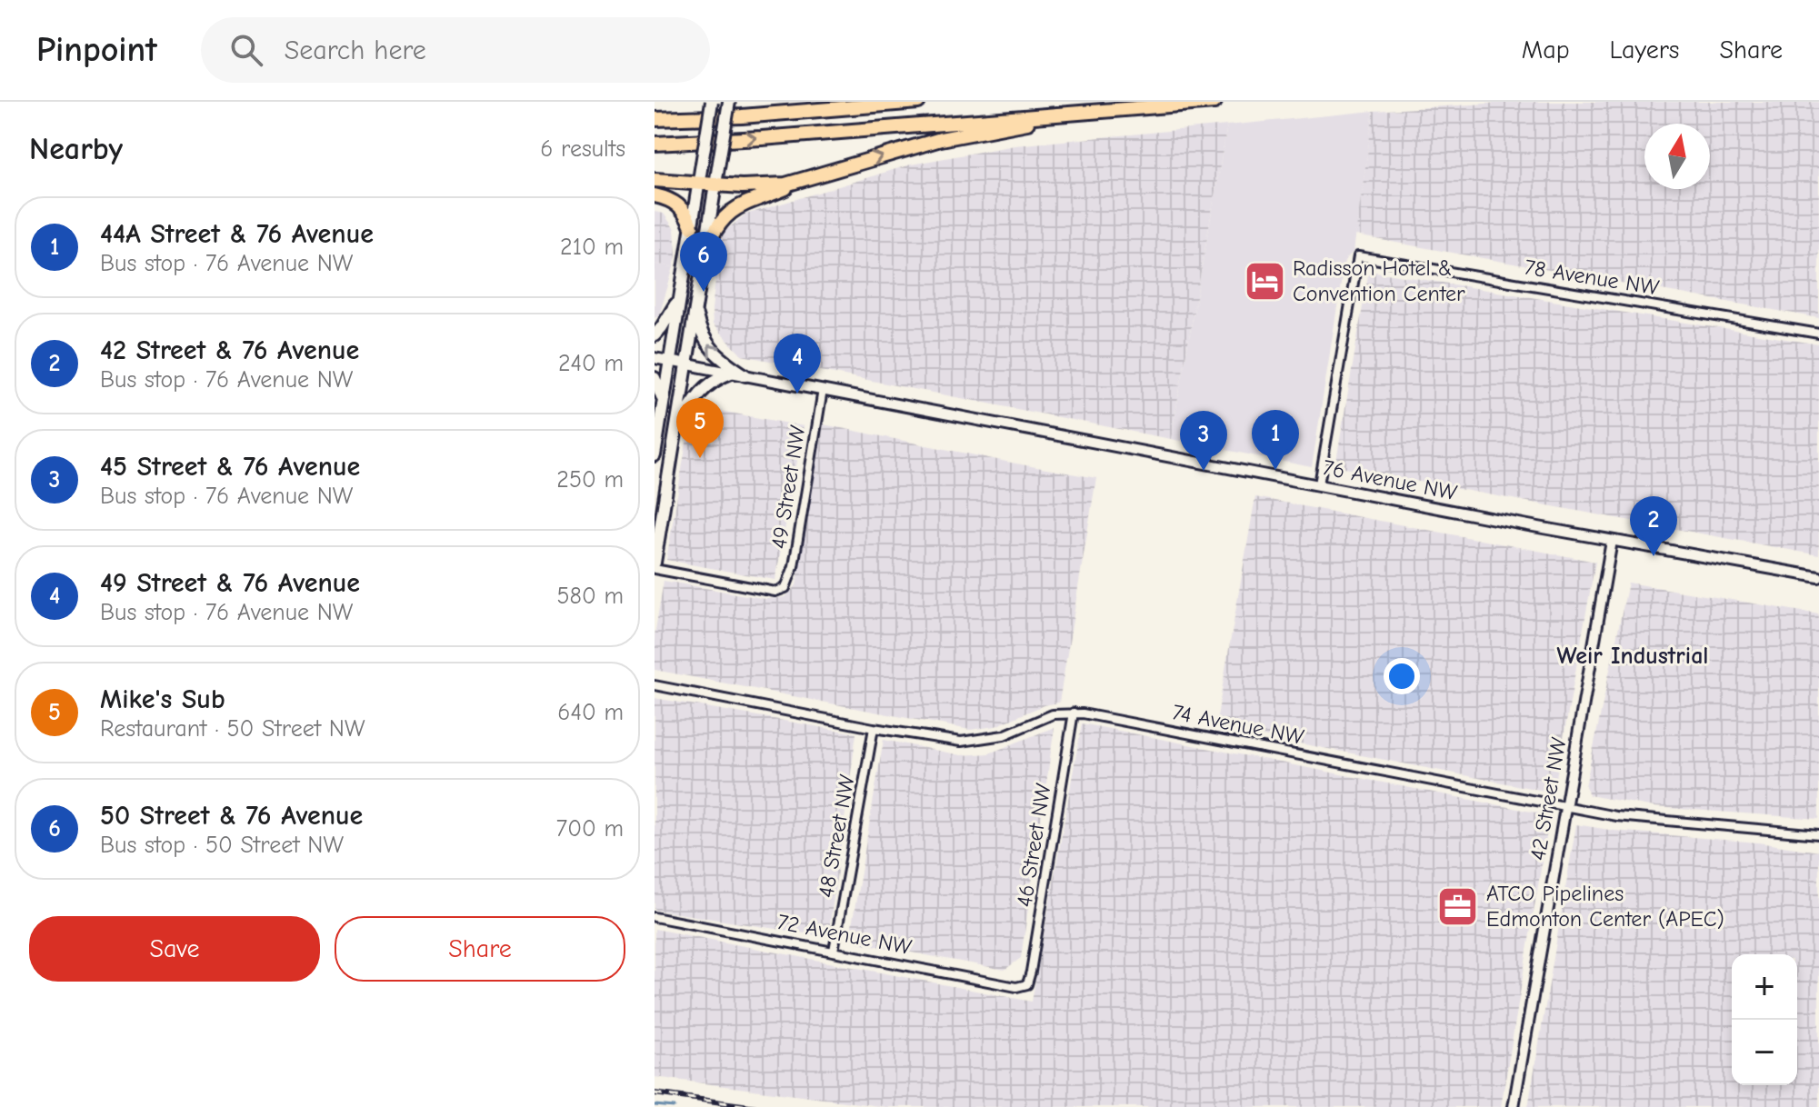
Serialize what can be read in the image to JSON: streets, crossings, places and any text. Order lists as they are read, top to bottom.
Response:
{
  "streets": {
    "street": [
      "78 Avenue NW",
      "76 Avenue NW",
      "49 Street NW",
      "74 Avenue NW",
      "42 Street NW",
      "48 Street NW",
      "46 Street NW",
      "72 Avenue NW"
    ]
  },
  "crossings": [
    ["78 Avenue NW", "76 Avenue NW"],
    ["76 Avenue NW", "49 Street NW"],
    ["76 Avenue NW", "42 Street NW"],
    ["74 Avenue NW", "42 Street NW"],
    ["74 Avenue NW", "48 Street NW"],
    ["74 Avenue NW", "46 Street NW"],
    ["48 Street NW", "72 Avenue NW"],
    ["46 Street NW", "72 Avenue NW"]
  ],
  "districts": ["Weir Industrial"],
  "places": {
    "hotel": ["Radisson Hotel & Convention Center"],
    "office": ["ATCO Pipelines Edmonton Center (APEC)"]
  },
  "north": "top",
  "page": {
    "header": "Pinpoint",
    "search": "Search here",
    "nav": ["Map", "Layers", "Share"],
    "heading": ["Nearby", "6 results"],
    "list": [
      {
        "mark": "1",
        "name": "44A Street & 76 Avenue",
        "note": "Bus stop · 76 Avenue NW",
        "value": "210 m"
      },
      {
        "mark": "2",
        "name": "42 Street & 76 Avenue",
        "note": "Bus stop · 76 Avenue NW",
        "value": "240 m"
      },
      {
        "mark": "3",
        "name": "45 Street & 76 Avenue",
        "note": "Bus stop · 76 Avenue NW",
        "value": "250 m"
      },
      {
        "mark": "4",
        "name": "49 Street & 76 Avenue",
        "note": "Bus stop · 76 Avenue NW",
        "value": "580 m"
      },
      {
        "mark": "5",
        "name": "Mike's Sub",
        "note": "Restaurant · 50 Street NW",
        "value": "640 m"
      },
      {
        "mark": "6",
        "name": "50 Street & 76 Avenue",
        "note": "Bus stop · 50 Street NW",
        "value": "700 m"
      }
    ],
    "pins": [
      "6",
      "4",
      "5",
      "1",
      "3",
      "2"
    ],
    "buttons": ["Save", "Share"],
    "map_buttons": ["+", "−"]
  }
}
